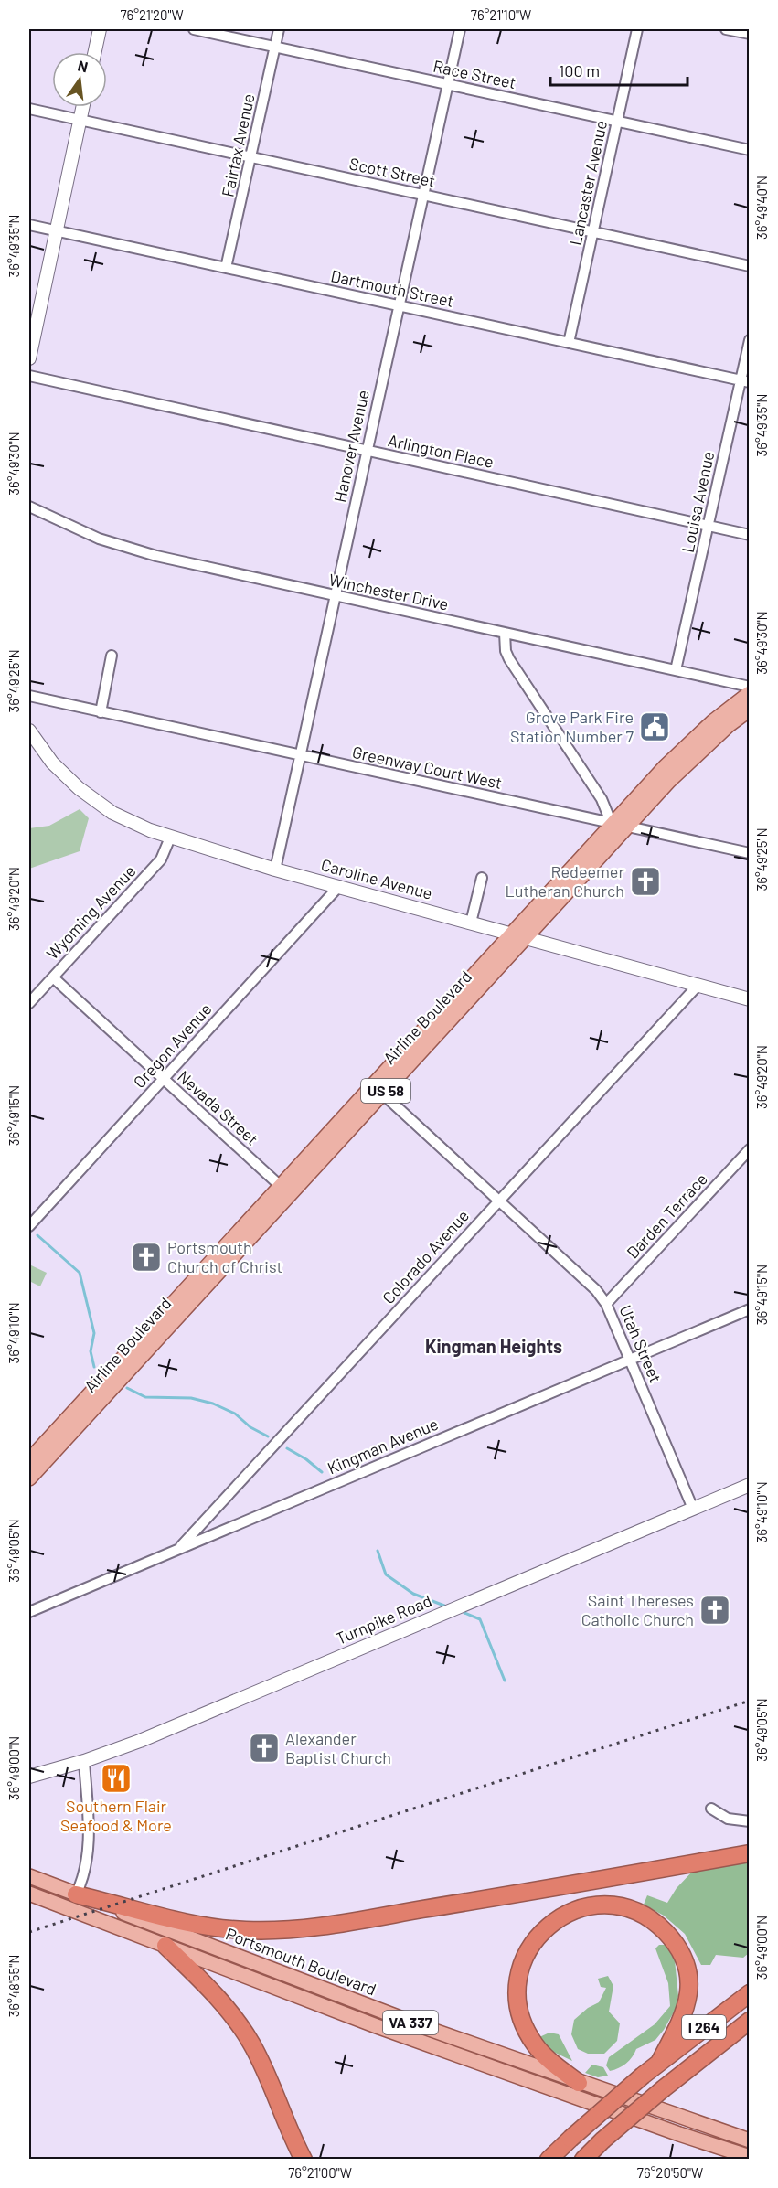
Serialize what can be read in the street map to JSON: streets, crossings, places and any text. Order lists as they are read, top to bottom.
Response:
{
  "streets": {
    "highway": ["I 264"],
    "main road": [
      "Airline Boulevard",
      "US 58",
      "Portsmouth Boulevard",
      "VA 337"
    ],
    "street": [
      "Race Street",
      "Fairfax Avenue",
      "Scott Street",
      "Lancaster Avenue",
      "Dartmouth Street",
      "Hanover Avenue",
      "Arlington Place",
      "Louisa Avenue",
      "Winchester Drive",
      "Greenway Court West",
      "Caroline Avenue",
      "Wyoming Avenue",
      "Oregon Avenue",
      "Nevada Street",
      "Darden Terrace",
      "Colorado Avenue",
      "Utah Street",
      "Kingman Avenue",
      "Turnpike Road"
    ]
  },
  "crossings": [
    ["Race Street", "Fairfax Avenue"],
    ["Race Street", "Lancaster Avenue"],
    ["Race Street", "Hanover Avenue"],
    ["Fairfax Avenue", "Scott Street"],
    ["Fairfax Avenue", "Dartmouth Street"],
    ["Scott Street", "Lancaster Avenue"],
    ["Scott Street", "Hanover Avenue"],
    ["Lancaster Avenue", "Dartmouth Street"],
    ["Dartmouth Street", "Hanover Avenue"],
    ["Dartmouth Street", "Louisa Avenue"],
    ["Hanover Avenue", "Arlington Place"],
    ["Hanover Avenue", "Winchester Drive"],
    ["Hanover Avenue", "Greenway Court West"],
    ["Hanover Avenue", "Caroline Avenue"],
    ["Arlington Place", "Louisa Avenue"],
    ["Louisa Avenue", "Winchester Drive"],
    ["Greenway Court West", "Airline Boulevard"],
    ["Caroline Avenue", "Wyoming Avenue"],
    ["Caroline Avenue", "Airline Boulevard"],
    ["Caroline Avenue", "Oregon Avenue"],
    ["Caroline Avenue", "Colorado Avenue"],
    ["Wyoming Avenue", "Nevada Street"],
    ["Airline Boulevard", "Nevada Street"],
    ["Airline Boulevard", "Utah Street"],
    ["Oregon Avenue", "Nevada Street"],
    ["Darden Terrace", "Utah Street"],
    ["Colorado Avenue", "Utah Street"],
    ["Colorado Avenue", "Kingman Avenue"],
    ["Utah Street", "Kingman Avenue"],
    ["Utah Street", "Turnpike Road"]
  ],
  "districts": ["Kingman Heights"],
  "places": {
    "public building": ["Grove Park Fire Station Number 7"],
    "church": [
      "Redeemer Lutheran Church",
      "Portsmouth Church of Christ",
      "Saint Thereses Catholic Church",
      "Alexander Baptist Church"
    ],
    "restaurant": ["Southern Flair Seafood & More"]
  },
  "scale_bar": "100 m",
  "north": "top",
  "coordinates": [
    "76°21'20\"W",
    "76°21'10\"W",
    "36°49'40\"N",
    "36°49'35\"N",
    "36°49'30\"N",
    "36°49'25\"N",
    "36°49'20\"N",
    "36°49'15\"N",
    "36°49'10\"N",
    "36°49'05\"N",
    "36°49'00\"N",
    "36°48'55\"N",
    "76°21'00\"W",
    "76°20'50\"W"
  ]
}
